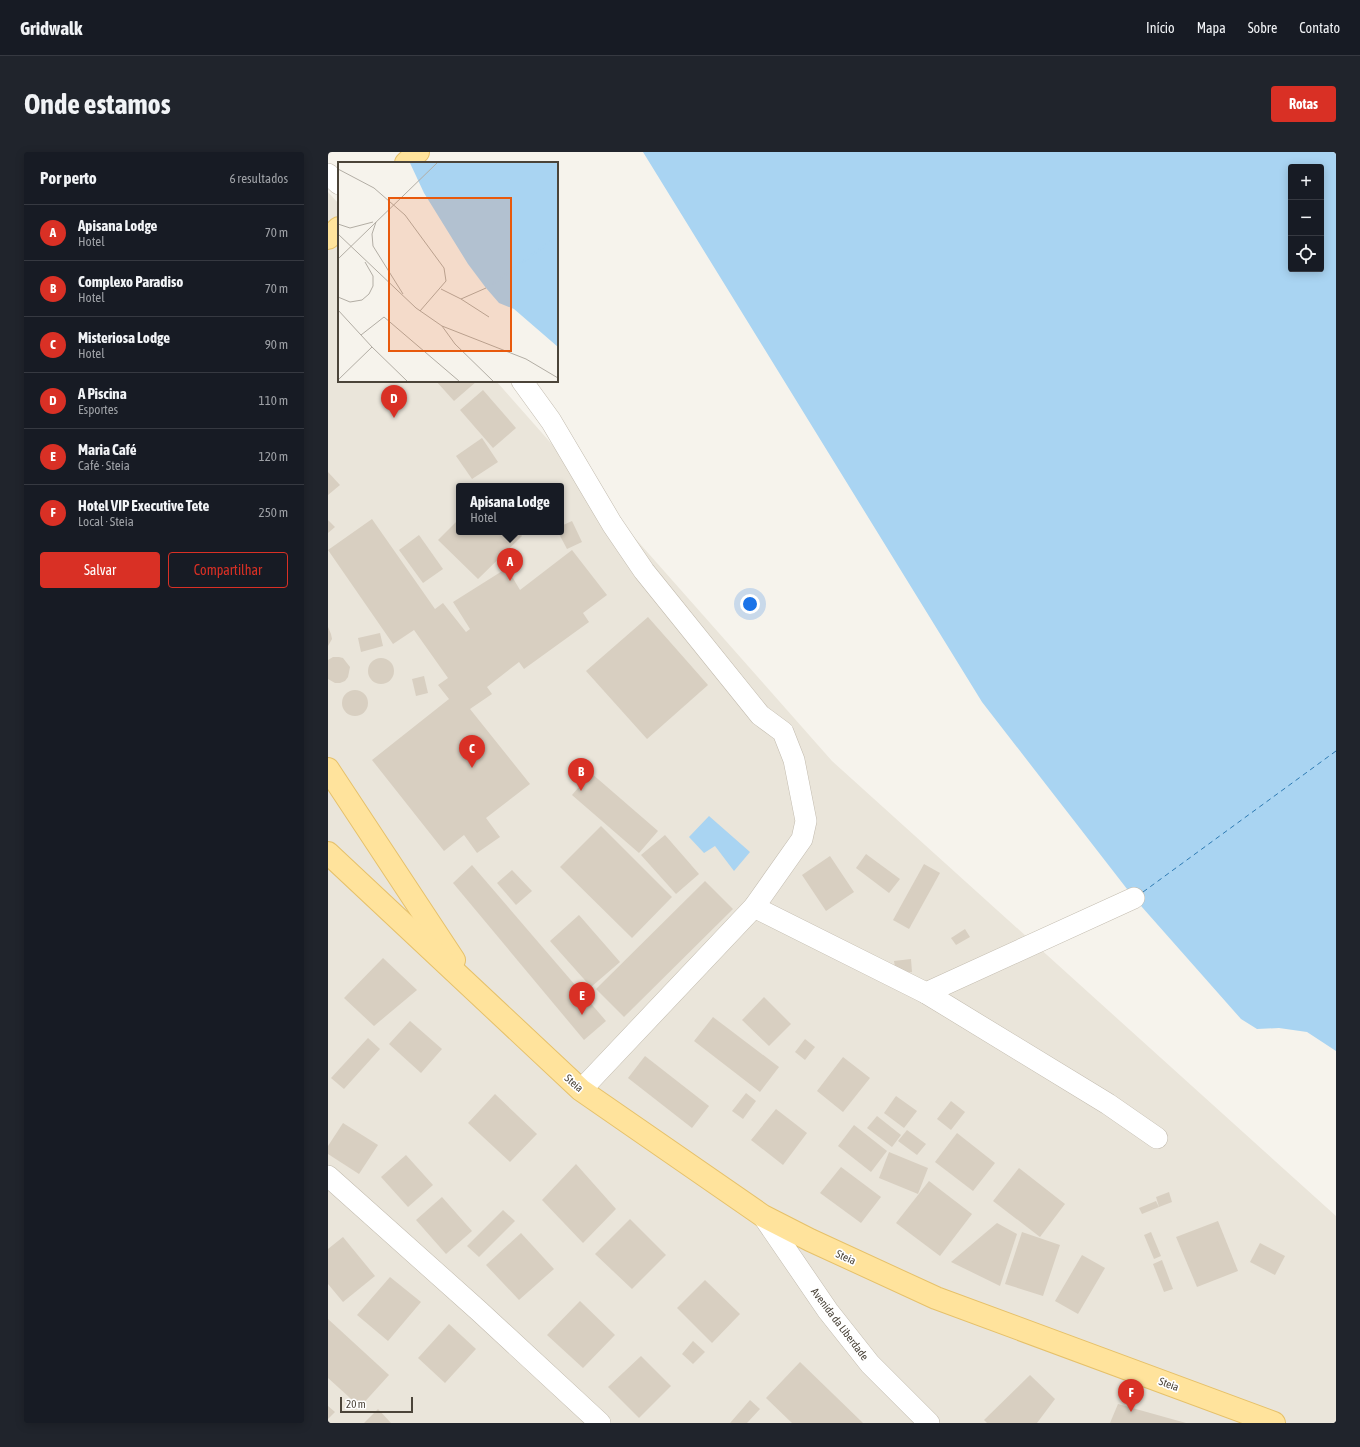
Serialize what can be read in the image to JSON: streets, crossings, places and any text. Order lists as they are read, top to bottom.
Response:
{
  "streets": {
    "main road": ["Steia"],
    "street": ["Avenida da Liberdade"]
  },
  "crossings": [
    ["Steia", "Avenida da Liberdade"]
  ],
  "scale_bar": "20 m",
  "page": {
    "header": "Gridwalk",
    "nav": [
      "Início",
      "Mapa",
      "Sobre",
      "Contato"
    ],
    "buttons": [
      "Rotas",
      ["Salvar", "Compartilhar"]
    ],
    "title": "Onde estamos",
    "heading": ["Por perto", "6 resultados"],
    "map_buttons": ["+", "−"],
    "list": [
      {
        "mark": "A",
        "name": "Apisana Lodge",
        "note": "Hotel",
        "value": "70 m"
      },
      {
        "mark": "B",
        "name": "Complexo Paradiso",
        "note": "Hotel",
        "value": "70 m"
      },
      {
        "mark": "C",
        "name": "Misteriosa Lodge",
        "note": "Hotel",
        "value": "90 m"
      },
      {
        "mark": "D",
        "name": "A Piscina",
        "note": "Esportes",
        "value": "110 m"
      },
      {
        "mark": "E",
        "name": "Maria Café",
        "note": "Café · Steia",
        "value": "120 m"
      },
      {
        "mark": "F",
        "name": "Hotel VIP Executive Tete",
        "note": "Local · Steia",
        "value": "250 m"
      }
    ],
    "pins": [
      "D",
      "A",
      "C",
      "B",
      "E",
      "F"
    ],
    "popup": ["Apisana Lodge", "Hotel"],
    "scale": "20 m"
  }
}
